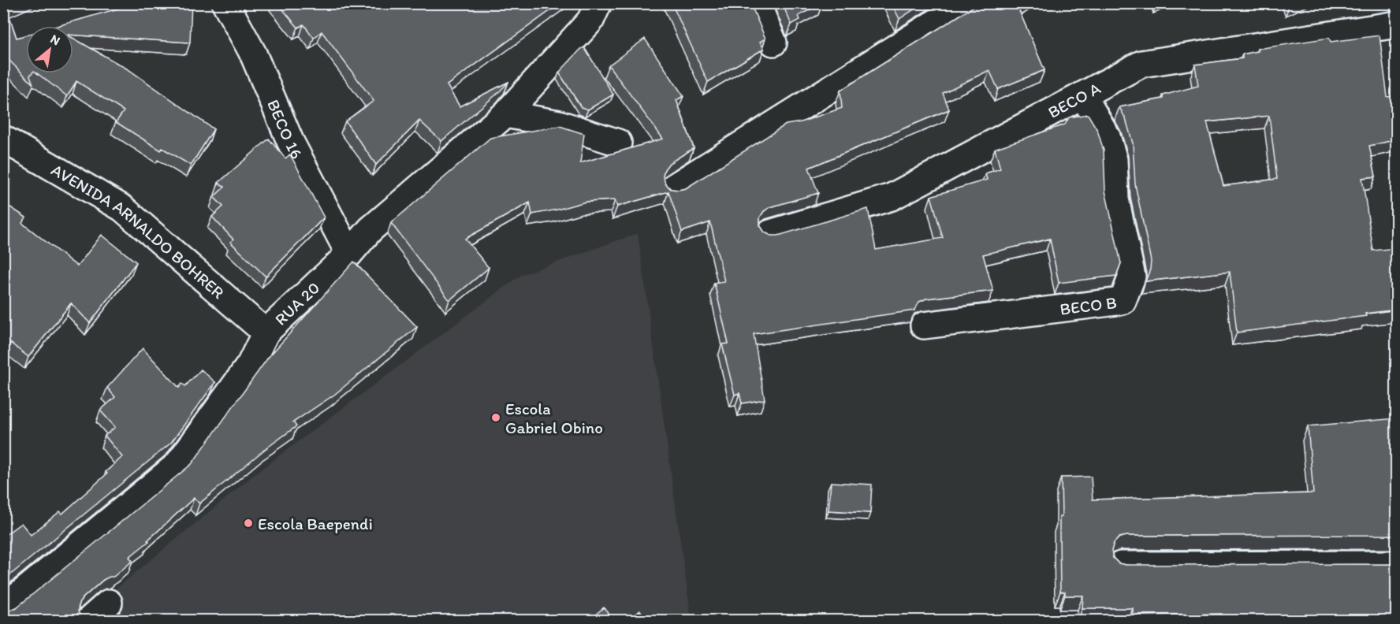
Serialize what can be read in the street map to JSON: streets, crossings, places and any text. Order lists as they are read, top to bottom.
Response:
{
  "streets": {
    "street": [
      "BECO A",
      "BECO 16",
      "AVENIDA ARNALDO BOHRER",
      "RUA 20",
      "BECO B"
    ]
  },
  "crossings": [
    ["BECO A", "BECO B"],
    ["BECO 16", "RUA 20"],
    ["AVENIDA ARNALDO BOHRER", "RUA 20"]
  ],
  "places": ["Escola Gabriel Obino", "Escola Baependi"],
  "north": "top right"
}
